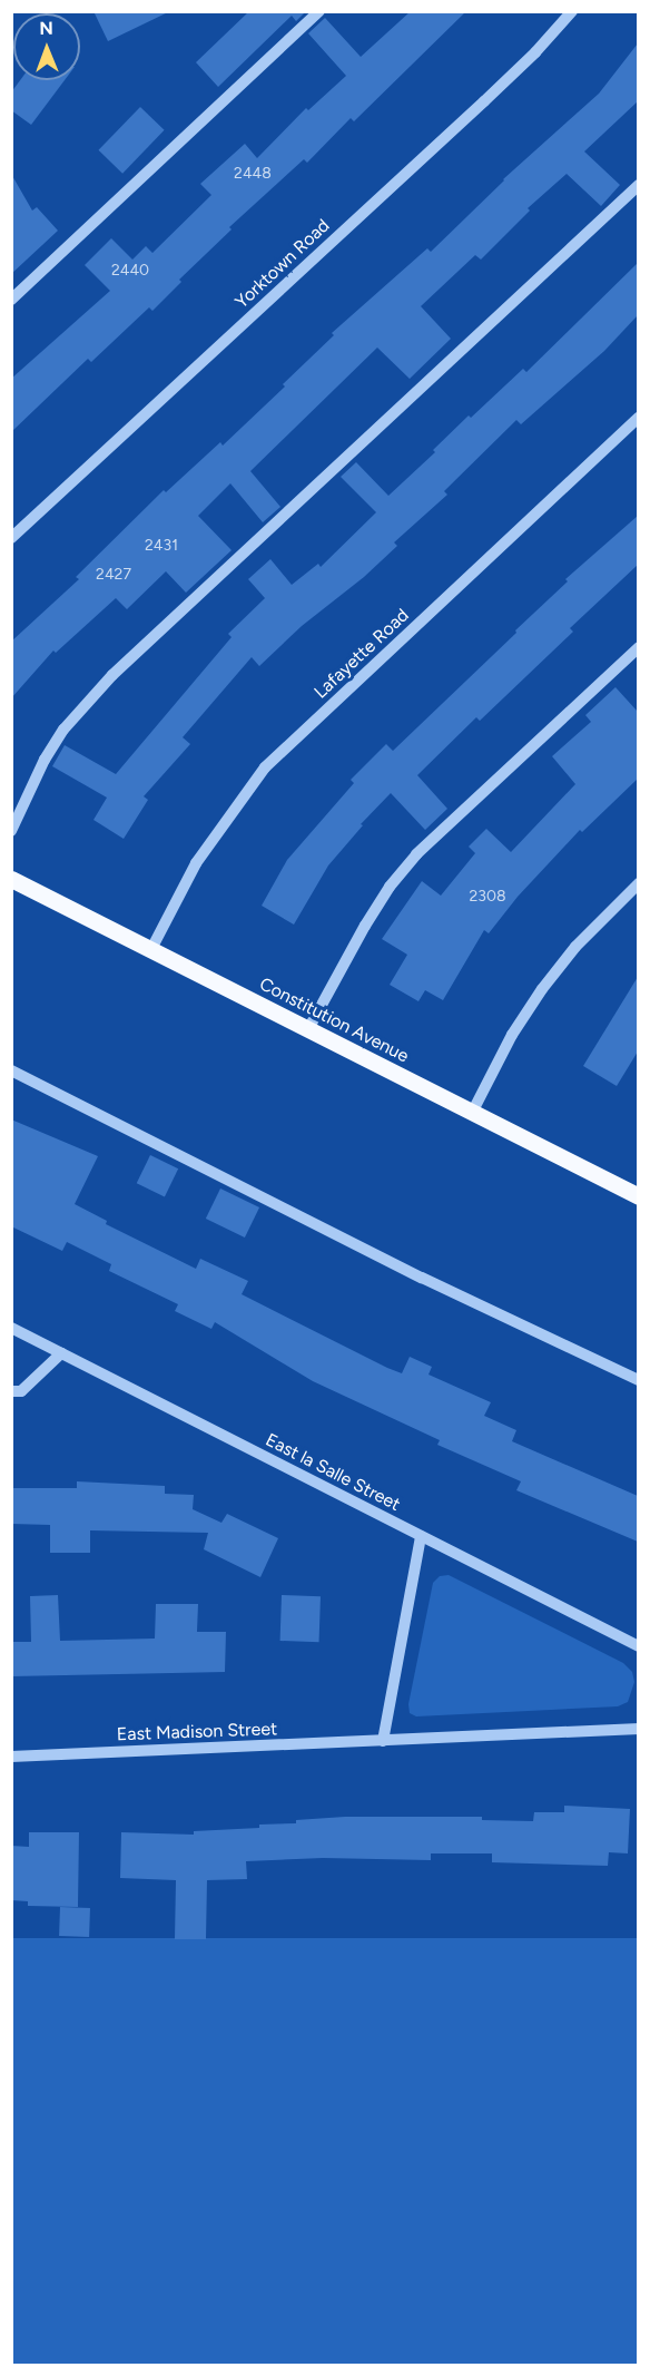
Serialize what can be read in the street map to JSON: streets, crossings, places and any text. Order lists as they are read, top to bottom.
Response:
{
  "streets": {
    "main road": ["Constitution Avenue"],
    "street": [
      "Yorktown Road",
      "Lafayette Road",
      "East la Salle Street",
      "East Madison Street"
    ]
  },
  "crossings": [
    ["Lafayette Road", "Constitution Avenue"]
  ],
  "house_numbers": [
    "2448",
    "2440",
    "2431",
    "2427",
    "2308"
  ],
  "north": "top"
}
